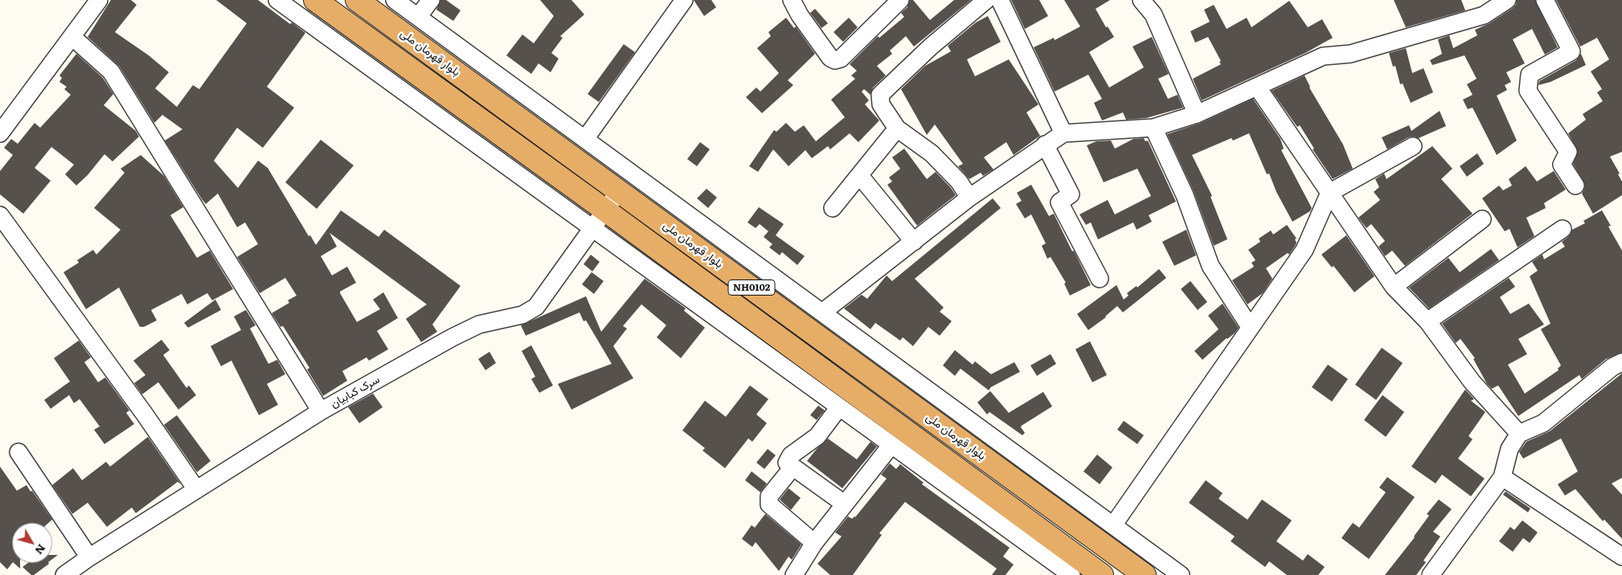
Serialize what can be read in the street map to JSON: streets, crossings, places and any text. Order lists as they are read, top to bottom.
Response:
{
  "streets": {
    "highway": ["بلوار قهرمان ملی", "NH0102"],
    "street": ["سرک کبابیان"]
  },
  "crossings": [
    ["بلوار قهرمان ملی", "سرک کبابیان"],
    ["NH0102", "سرک کبابیان"]
  ],
  "north": "bottom right"
}
